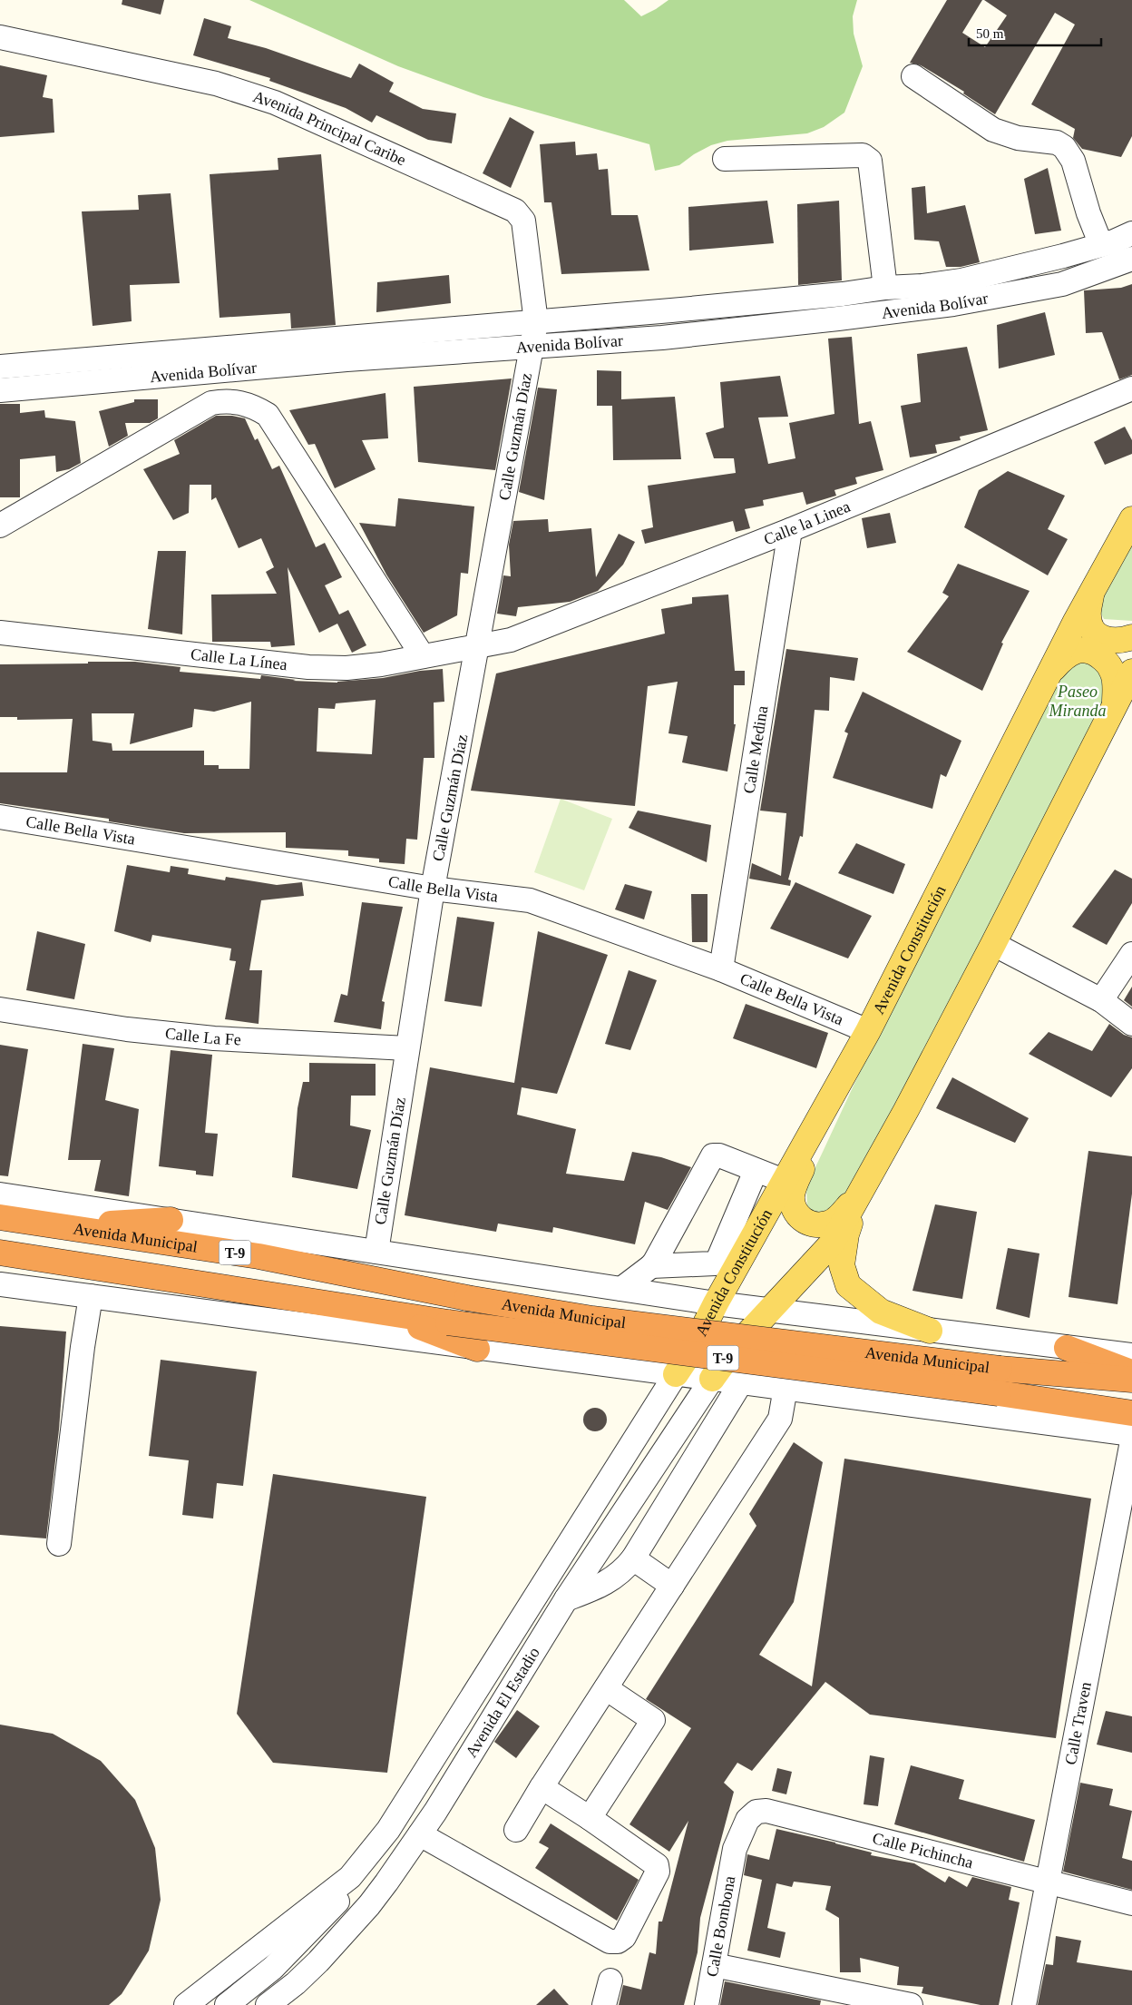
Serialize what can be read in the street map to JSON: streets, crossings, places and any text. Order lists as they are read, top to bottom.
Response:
{
  "streets": {
    "highway": ["Avenida Municipal", "T-9"],
    "main road": ["Avenida Constitución"],
    "street": [
      "Avenida Principal Caribe",
      "Avenida Bolívar",
      "Calle Guzmán Díaz",
      "Calle la Linea",
      "Calle La Línea",
      "Calle Medina",
      "Calle Bella Vista",
      "Calle La Fe",
      "Avenida El Estadio",
      "Calle Traven",
      "Calle Pichincha",
      "Calle Bombona"
    ]
  },
  "crossings": [
    ["Avenida Principal Caribe", "Avenida Bolívar"],
    ["Avenida Principal Caribe", "Calle Guzmán Díaz"],
    ["Avenida Bolívar", "Calle Guzmán Díaz"],
    ["Calle Guzmán Díaz", "Calle la Linea"],
    ["Calle Guzmán Díaz", "Calle La Línea"],
    ["Calle Guzmán Díaz", "Calle Bella Vista"],
    ["Calle Guzmán Díaz", "Calle La Fe"],
    ["Calle Guzmán Díaz", "Avenida Municipal"],
    ["Calle la Linea", "Calle La Línea"],
    ["Calle la Linea", "Calle Medina"],
    ["Calle Medina", "Calle Bella Vista"],
    ["Calle Bella Vista", "Avenida Constitución"],
    ["Avenida Constitución", "Avenida Municipal"],
    ["Avenida Constitución", "T-9"],
    ["Avenida Constitución", "Avenida El Estadio"],
    ["T-9", "Avenida El Estadio"],
    ["Calle Traven", "Calle Pichincha"],
    ["Calle Pichincha", "Calle Bombona"]
  ],
  "parks": ["Paseo Miranda"],
  "scale_bar": "50 m"
}
